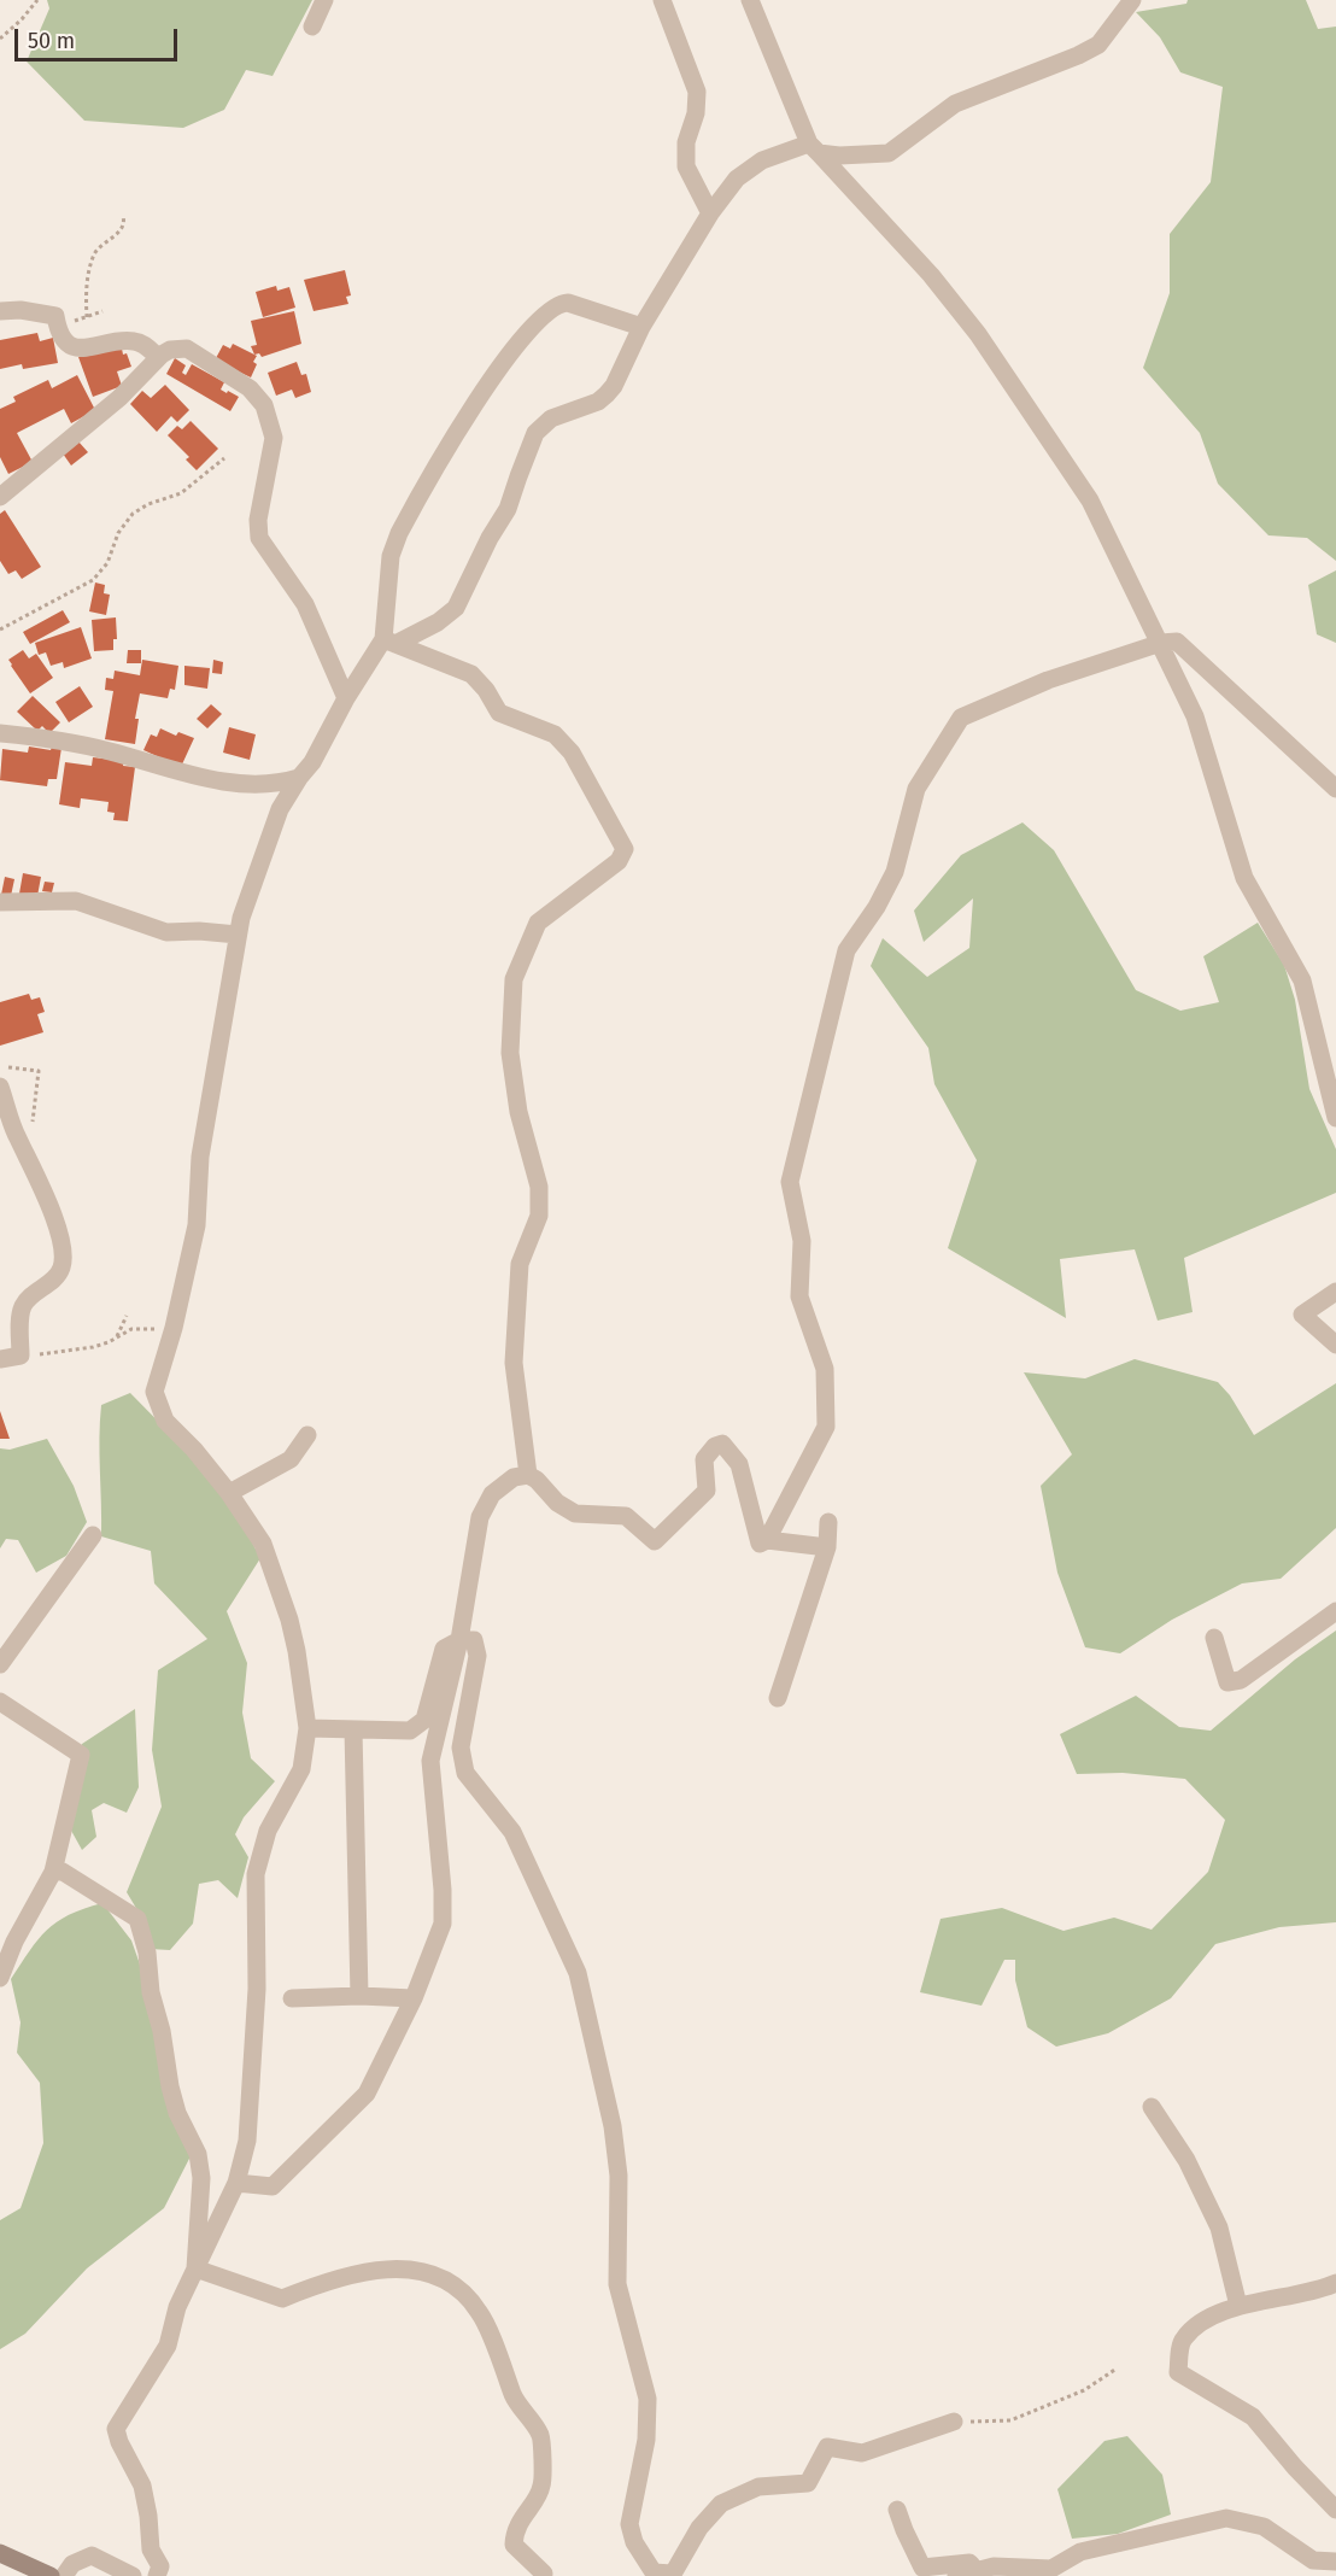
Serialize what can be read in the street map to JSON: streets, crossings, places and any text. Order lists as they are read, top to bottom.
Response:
{
  "scale_bar": "50 m"
}
